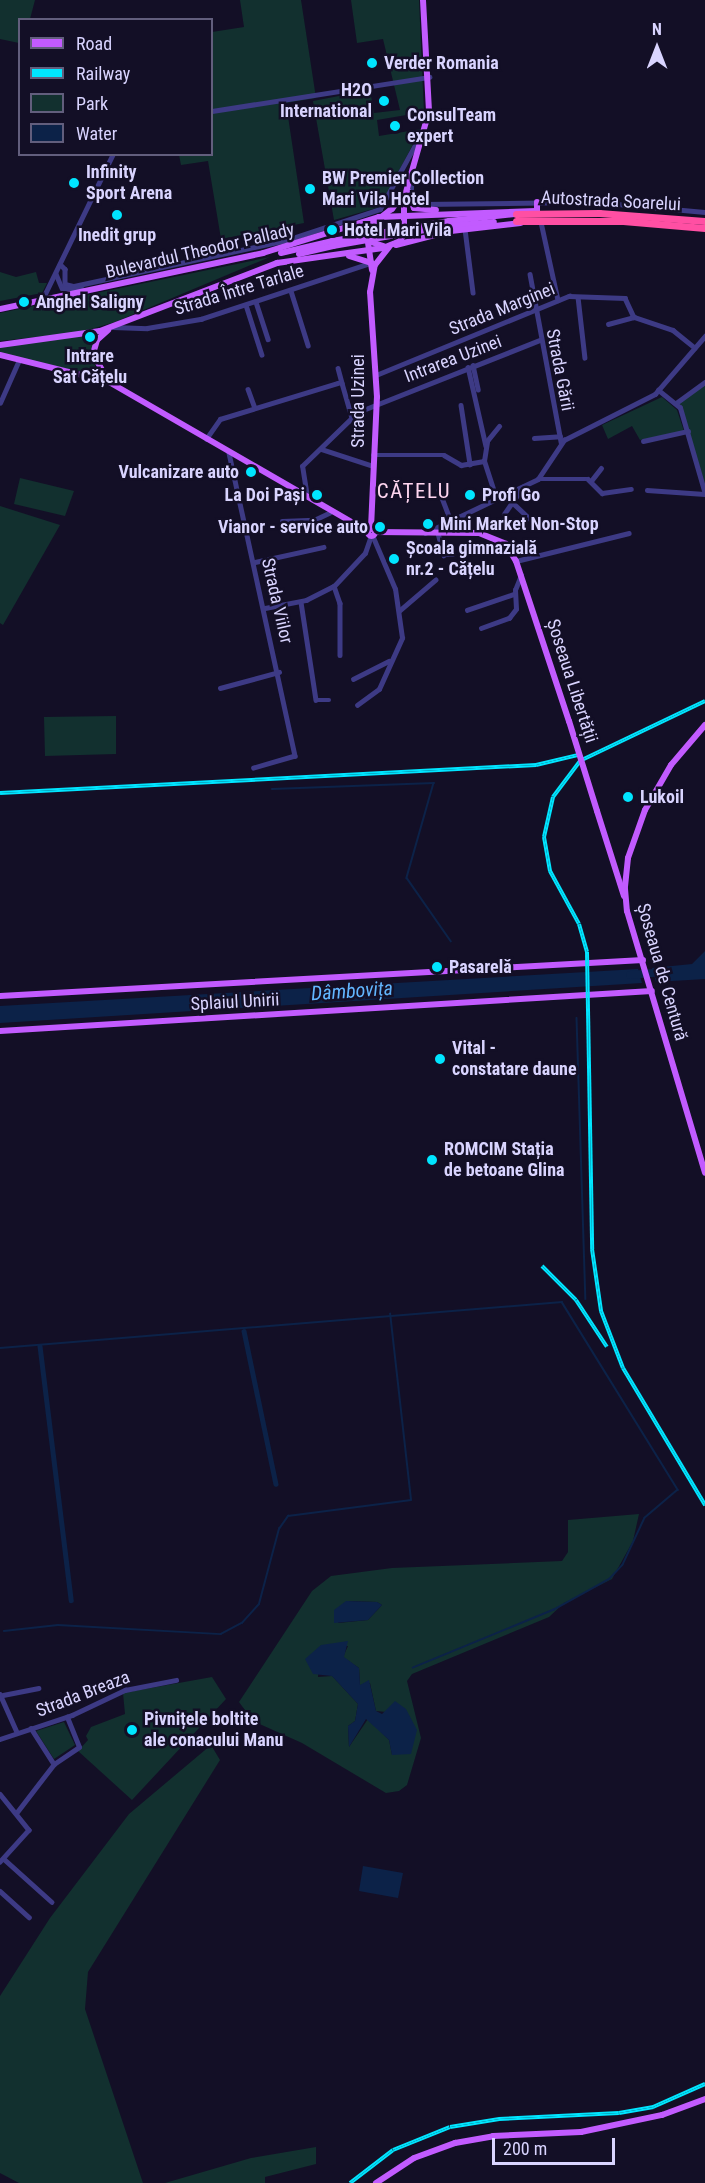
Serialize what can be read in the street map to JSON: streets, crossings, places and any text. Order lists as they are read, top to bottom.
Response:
{
  "streets": {
    "highway": ["Autostrada Soarelui"],
    "main road": [
      "Bulevardul Theodor Pallady",
      "Strada Uzinei",
      "Șoseaua Libertății",
      "Șoseaua de Centură",
      "Splaiul Unirii"
    ],
    "street": [
      "Strada Între Tarlale",
      "Strada Marginei",
      "Intrarea Uzinei",
      "Strada Gării",
      "Strada Viilor",
      "Strada Breaza"
    ]
  },
  "crossings": [
    ["Autostrada Soarelui", "Bulevardul Theodor Pallady"],
    ["Bulevardul Theodor Pallady", "Strada Între Tarlale"],
    ["Bulevardul Theodor Pallady", "Strada Uzinei"],
    ["Strada Între Tarlale", "Strada Uzinei"],
    ["Strada Marginei", "Strada Gării"],
    ["Strada Marginei", "Strada Uzinei"],
    ["Intrarea Uzinei", "Strada Gării"],
    ["Intrarea Uzinei", "Strada Uzinei"],
    ["Strada Uzinei", "Șoseaua Libertății"],
    ["Strada Viilor", "Șoseaua Libertății"],
    ["Șoseaua Libertății", "Șoseaua de Centură"],
    ["Șoseaua de Centură", "Splaiul Unirii"]
  ],
  "districts": ["CĂȚELU"],
  "water": ["Dâmbovița"],
  "places": [
    "Verder Romania",
    "H2O International",
    "ConsulTeam expert",
    "Infinity Sport Arena",
    "BW Premier Collection Mari Vila Hotel",
    "Inedit grup",
    "Hotel Mari Vila",
    "Anghel Saligny",
    "Intrare Sat Cățelu",
    "Vulcanizare auto",
    "La Doi Pași",
    "Profi Go",
    "Mini Market Non-Stop",
    "Vianor - service auto",
    "Școala gimnazială nr.2 - Cățelu",
    "Lukoil",
    "Pasarelă",
    "Vital - constatare daune",
    "ROMCIM Stația de betoane Glina",
    "Pivnițele boltite ale conacului Manu"
  ],
  "legend": [
    "Road",
    "Railway",
    "Park",
    "Water"
  ],
  "scale_bar": "200 m",
  "north": "top"
}
